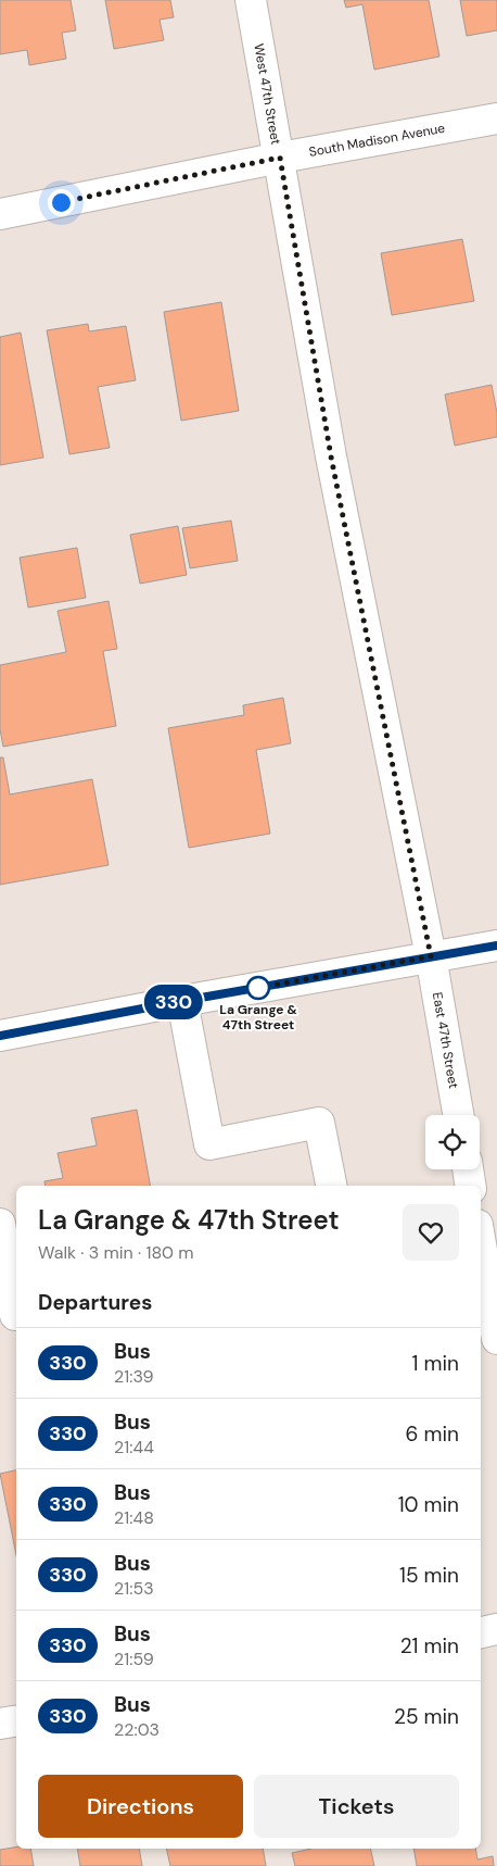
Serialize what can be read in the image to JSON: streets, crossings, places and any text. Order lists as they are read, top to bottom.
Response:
{
  "streets": {
    "main road": ["West 47th Street", "South Madison Avenue", "East 47th Street"]
  },
  "crossings": [
    ["West 47th Street", "South Madison Avenue"],
    ["West 47th Street", "East 47th Street"]
  ],
  "places": ["La Grange & 47th Street"],
  "lines": ["bus line 330"],
  "page": {
    "on_map": "330",
    "heading": [
      ["La Grange & 47th Street", "Walk · 3 min · 180 m"],
      "Departures"
    ],
    "list": [
      {
        "mark": "330",
        "name": "Bus",
        "note": "21:39",
        "value": "1 min"
      },
      {
        "mark": "330",
        "name": "Bus",
        "note": "21:44",
        "value": "6 min"
      },
      {
        "mark": "330",
        "name": "Bus",
        "note": "21:48",
        "value": "10 min"
      },
      {
        "mark": "330",
        "name": "Bus",
        "note": "21:53",
        "value": "15 min"
      },
      {
        "mark": "330",
        "name": "Bus",
        "note": "21:59",
        "value": "21 min"
      },
      {
        "mark": "330",
        "name": "Bus",
        "note": "22:03",
        "value": "25 min"
      }
    ],
    "buttons": ["Directions", "Tickets"]
  }
}
